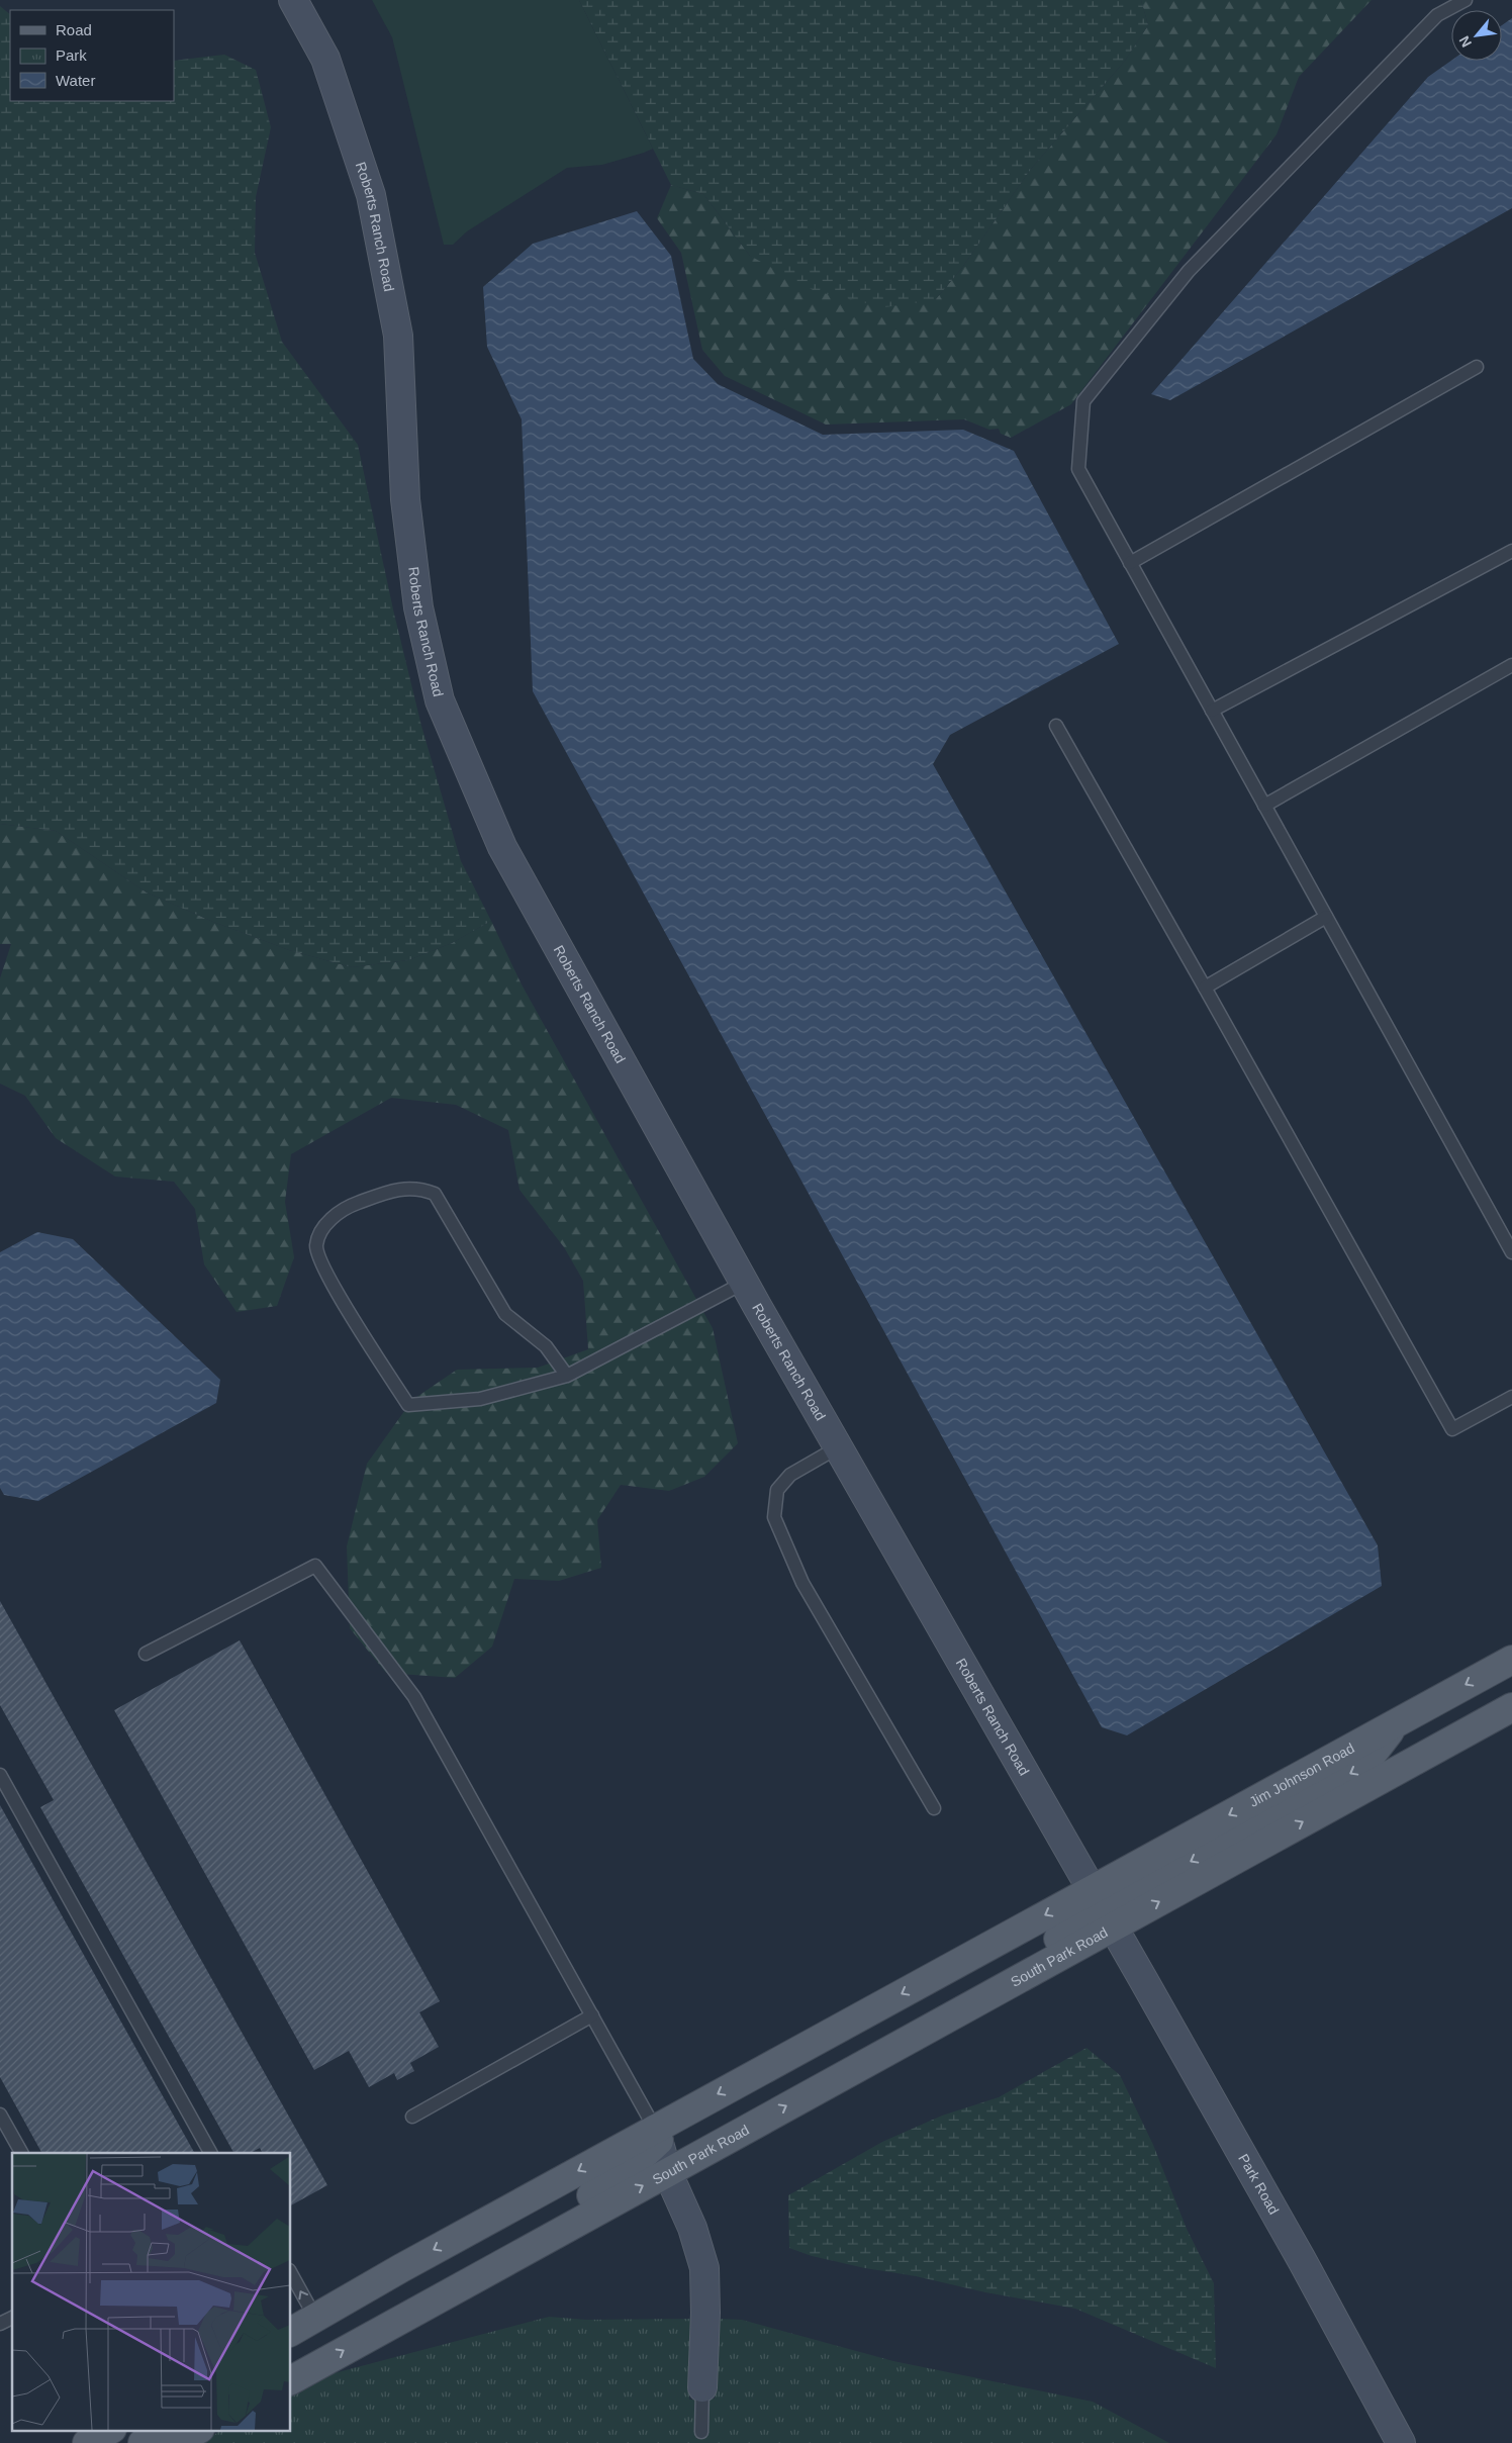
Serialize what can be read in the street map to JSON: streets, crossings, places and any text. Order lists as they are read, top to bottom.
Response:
{
  "streets": {
    "main road": ["Jim Johnson Road", "South Park Road"],
    "street": ["Roberts Ranch Road", "Park Road"]
  },
  "crossings": [
    ["Roberts Ranch Road", "Jim Johnson Road"],
    ["Roberts Ranch Road", "South Park Road"],
    ["Roberts Ranch Road", "Park Road"],
    ["Jim Johnson Road", "South Park Road"],
    ["Jim Johnson Road", "Park Road"],
    ["South Park Road", "Park Road"]
  ],
  "legend": ["Road", "Park", "Water"],
  "north": "bottom left"
}
